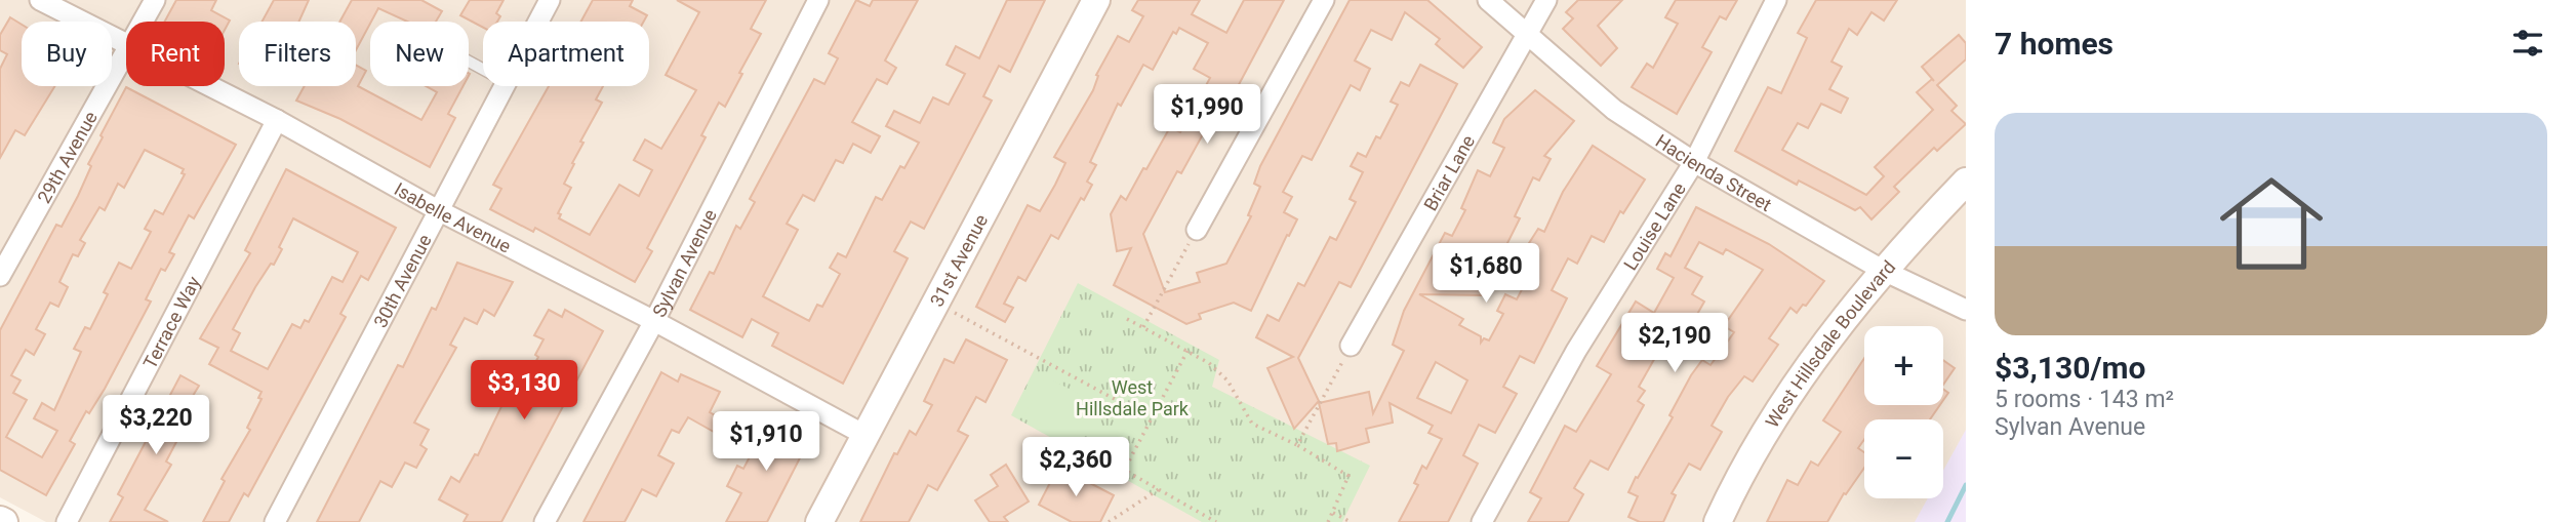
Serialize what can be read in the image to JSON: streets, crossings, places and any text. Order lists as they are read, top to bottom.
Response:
{
  "streets": {
    "street": [
      "29th Avenue",
      "Hacienda Street",
      "Briar Lane",
      "Isabelle Avenue",
      "Louise Lane",
      "31st Avenue",
      "Sylvan Avenue",
      "30th Avenue",
      "Terrace Way",
      "West Hillsdale Boulevard"
    ]
  },
  "crossings": [
    ["Hacienda Street", "Briar Lane"],
    ["Hacienda Street", "Louise Lane"],
    ["Hacienda Street", "West Hillsdale Boulevard"],
    ["Isabelle Avenue", "31st Avenue"],
    ["Isabelle Avenue", "Sylvan Avenue"],
    ["Isabelle Avenue", "30th Avenue"],
    ["Isabelle Avenue", "Terrace Way"]
  ],
  "parks": ["West Hillsdale Park"],
  "page": {
    "heading": "7 homes",
    "chip": [
      "Buy",
      "Rent",
      "Filters",
      "New",
      "Apartment"
    ],
    "price": [
      "$1,990",
      "$1,680",
      "$2,190",
      "$3,130",
      "$3,220",
      "$1,910",
      "$2,360"
    ],
    "list": [
      {
        "name": "$3,130/mo",
        "note": "5 rooms · 143 m² · Sylvan Avenue"
      }
    ],
    "map_buttons": ["+", "−"]
  }
}
